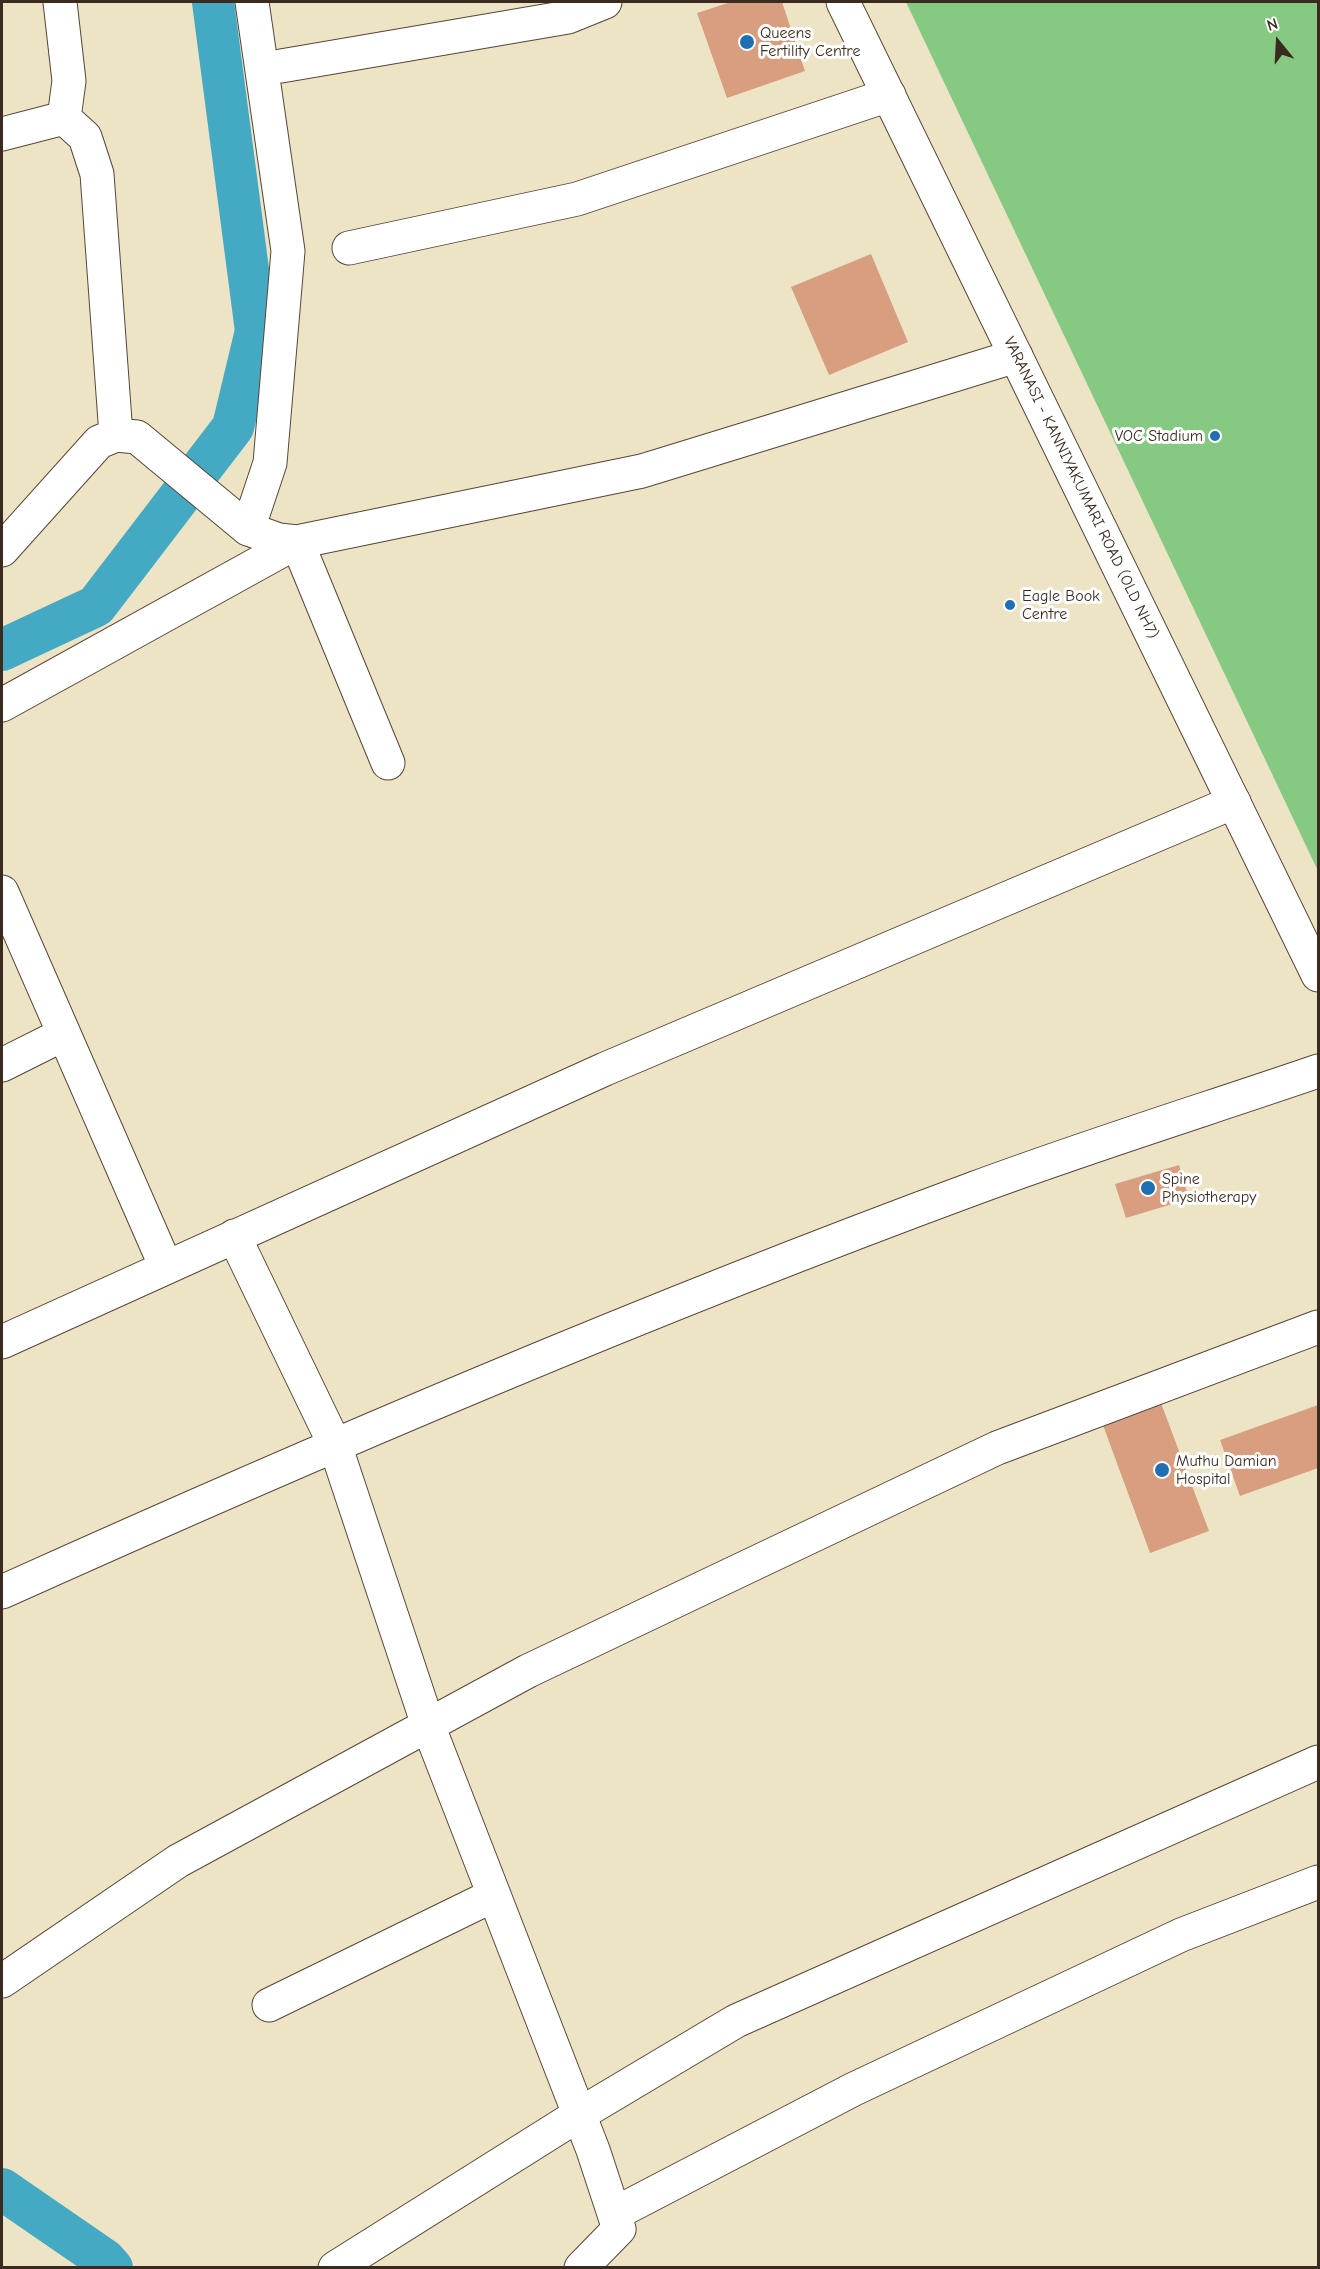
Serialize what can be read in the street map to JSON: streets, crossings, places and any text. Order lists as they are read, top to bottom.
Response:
{
  "streets": {
    "street": ["VARANASI - KANNIYAKUMARI ROAD (OLD NH7)"]
  },
  "places": [
    "Queens Fertility Centre",
    "VOC Stadium",
    "Eagle Book Centre",
    "Spine Physiotherapy",
    "Muthu Damian Hospital"
  ],
  "north": "top"
}
